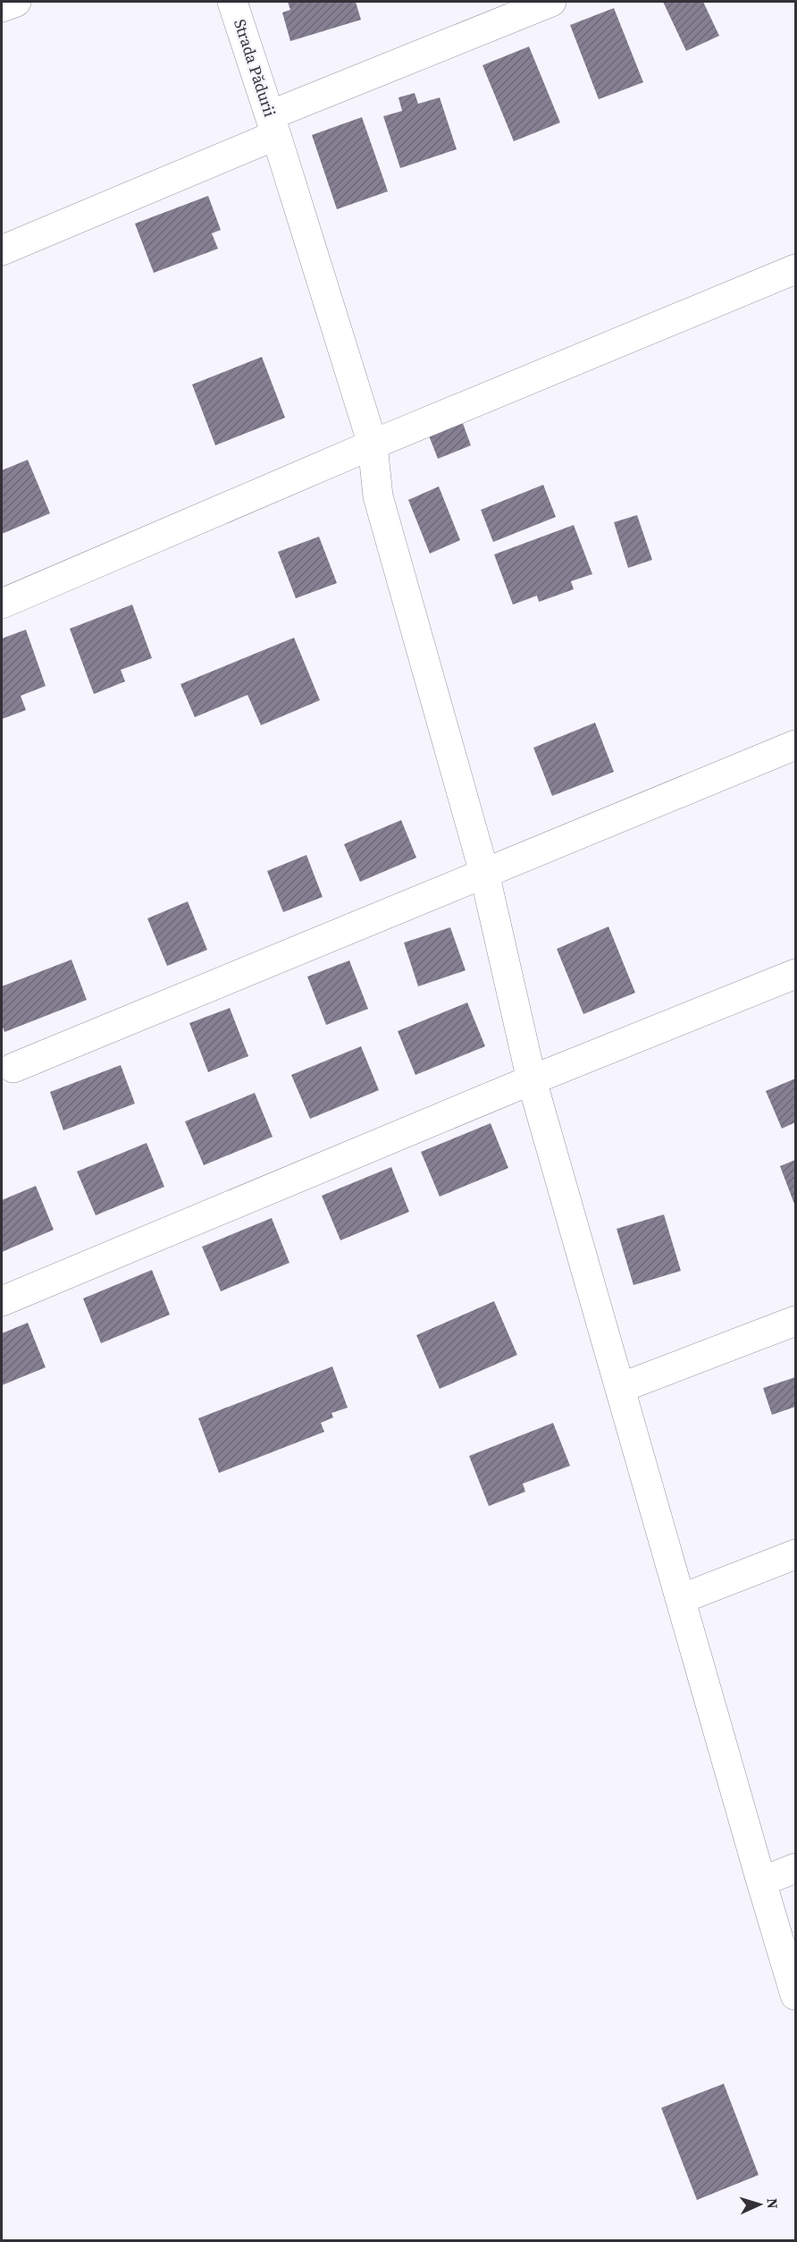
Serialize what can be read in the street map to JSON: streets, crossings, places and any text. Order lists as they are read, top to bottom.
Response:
{
  "streets": {
    "street": ["Strada Pădurii"]
  },
  "north": "right"
}
